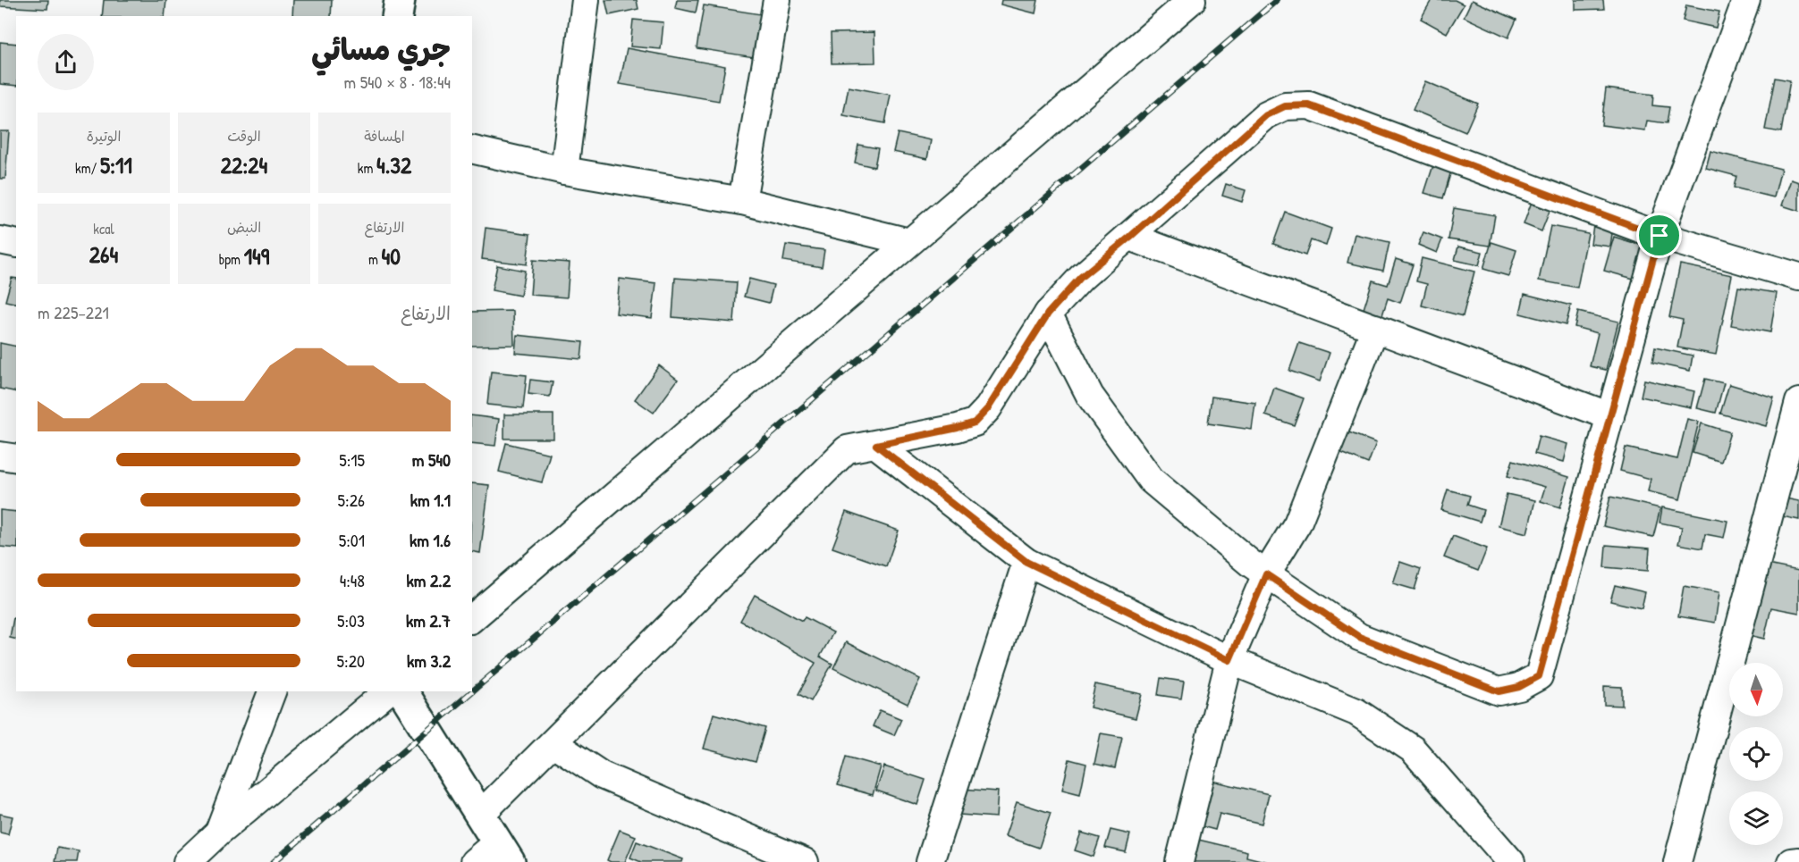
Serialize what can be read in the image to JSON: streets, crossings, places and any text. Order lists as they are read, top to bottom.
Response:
{
  "north": "bottom",
  "page": {
    "heading": ["جري مسائي", "18:44 · 8 × 540 m"],
    "stats": [
      ["المسافة", "4.32 km"],
      ["الوقت", "22:24"],
      ["الوتيرة", "5:11 /km"],
      ["الارتفاع", "40 m"],
      ["النبض", "149 bpm"],
      ["kcal", "264"]
    ],
    "chart": ["الارتفاع", "221–225 m"],
    "list": [
      {
        "name": "540 m",
        "note": "5:15"
      },
      {
        "name": "1.1 km",
        "note": "5:26"
      },
      {
        "name": "1.6 km",
        "note": "5:01"
      },
      {
        "name": "2.2 km",
        "note": "4:48"
      },
      {
        "name": "2.7 km",
        "note": "5:03"
      },
      {
        "name": "3.2 km",
        "note": "5:20"
      }
    ]
  }
}
